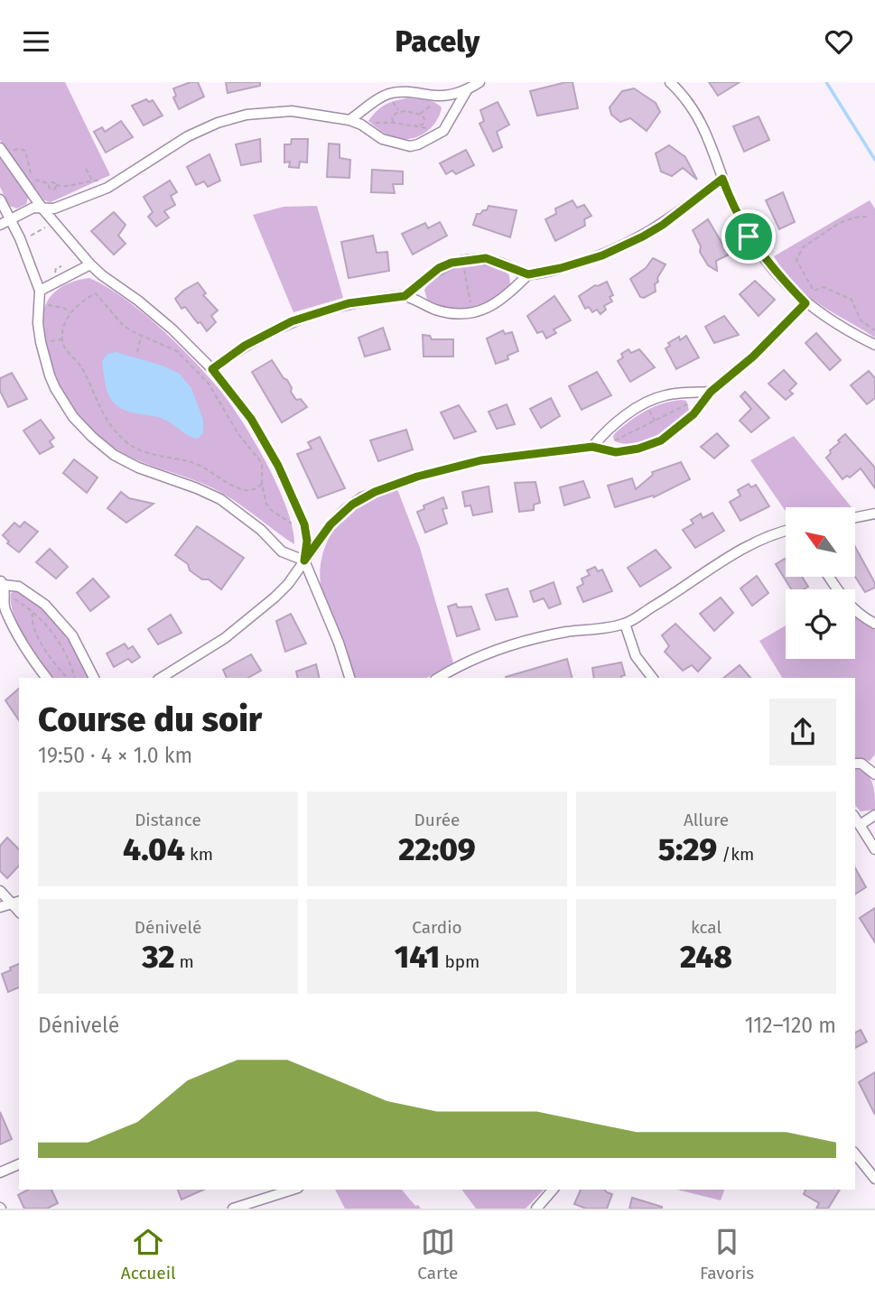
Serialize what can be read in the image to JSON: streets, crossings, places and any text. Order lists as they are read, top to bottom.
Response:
{
  "north": "top left",
  "page": {
    "header": "Pacely",
    "heading": ["Course du soir", "19:50 · 4 × 1.0 km"],
    "stats": [
      ["Distance", "4.04 km"],
      ["Durée", "22:09"],
      ["Allure", "5:29 /km"],
      ["Dénivelé", "32 m"],
      ["Cardio", "141 bpm"],
      ["kcal", "248"]
    ],
    "chart": ["Dénivelé", "112–120 m"],
    "tabs": ["Accueil", "Carte", "Favoris"]
  }
}
